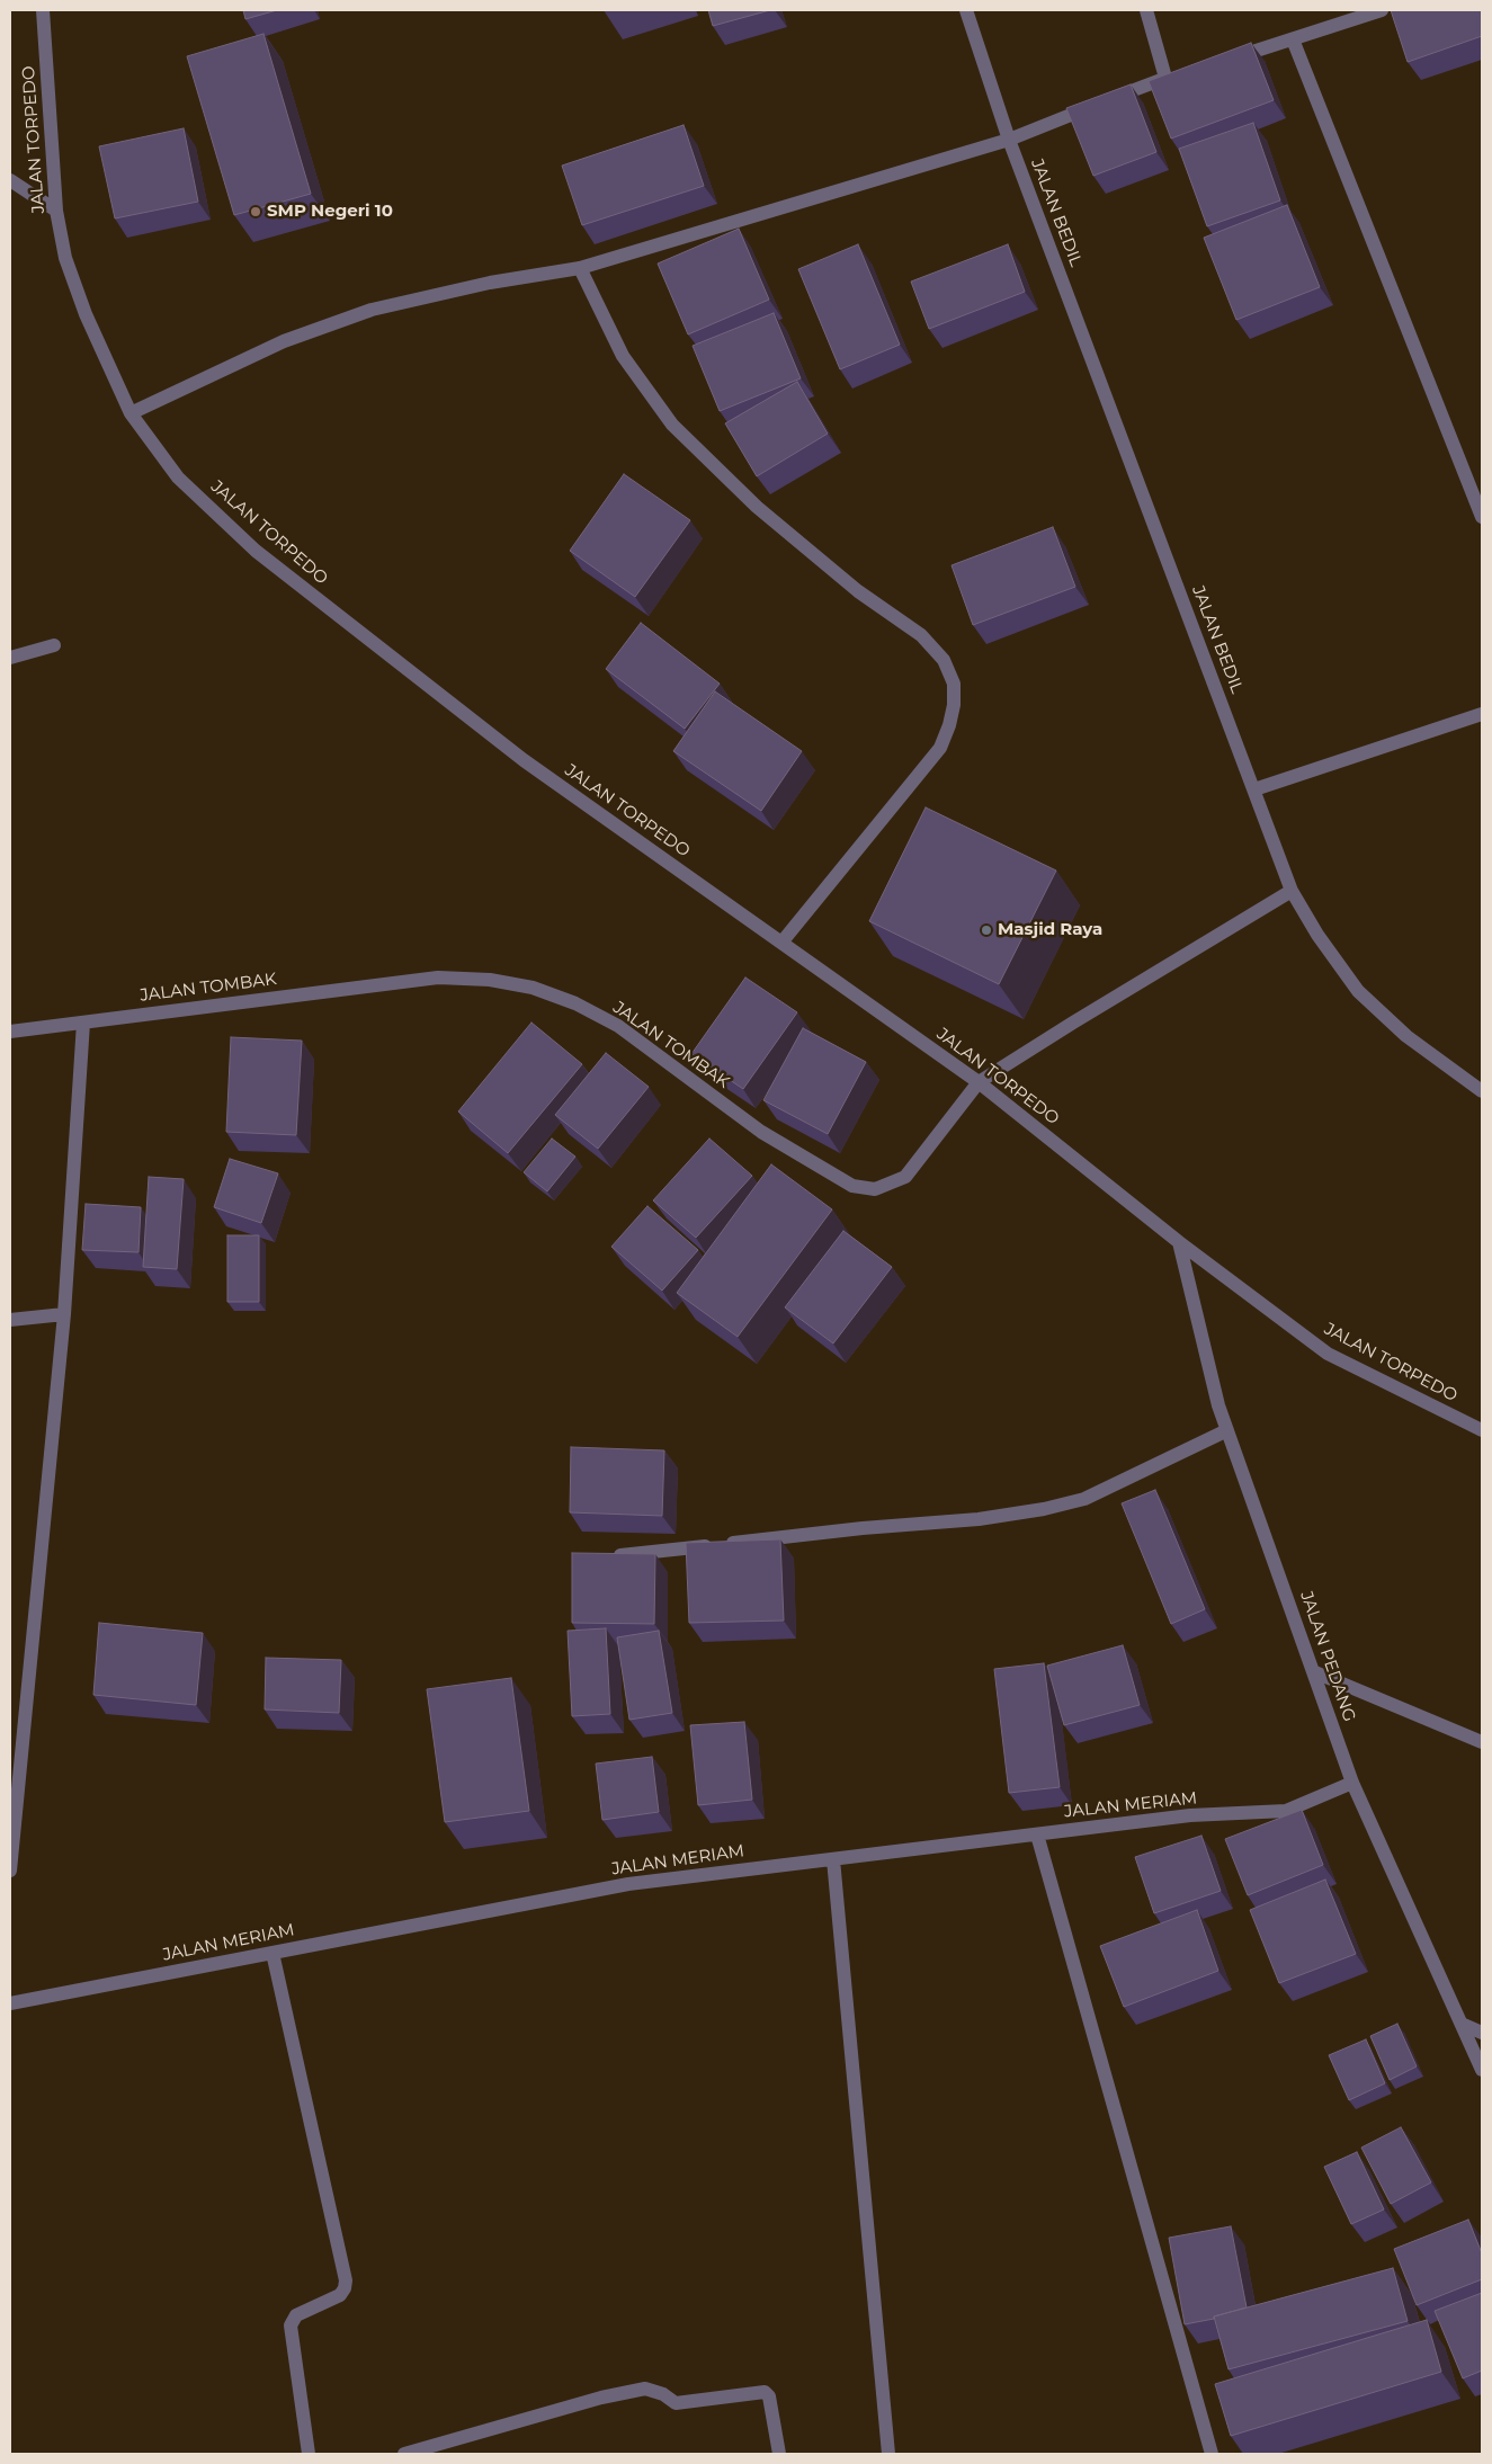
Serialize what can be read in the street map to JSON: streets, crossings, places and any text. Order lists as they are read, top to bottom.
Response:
{
  "streets": {
    "street": [
      "JALAN TORPEDO",
      "JALAN BEDIL",
      "JALAN TOMBAK",
      "JALAN PEDANG",
      "JALAN MERIAM"
    ]
  },
  "crossings": [
    ["JALAN TORPEDO", "JALAN TOMBAK"],
    ["JALAN TORPEDO", "JALAN PEDANG"],
    ["JALAN BEDIL", "JALAN TOMBAK"],
    ["JALAN PEDANG", "JALAN MERIAM"]
  ],
  "places": ["SMP Negeri 10", "Masjid Raya"]
}
